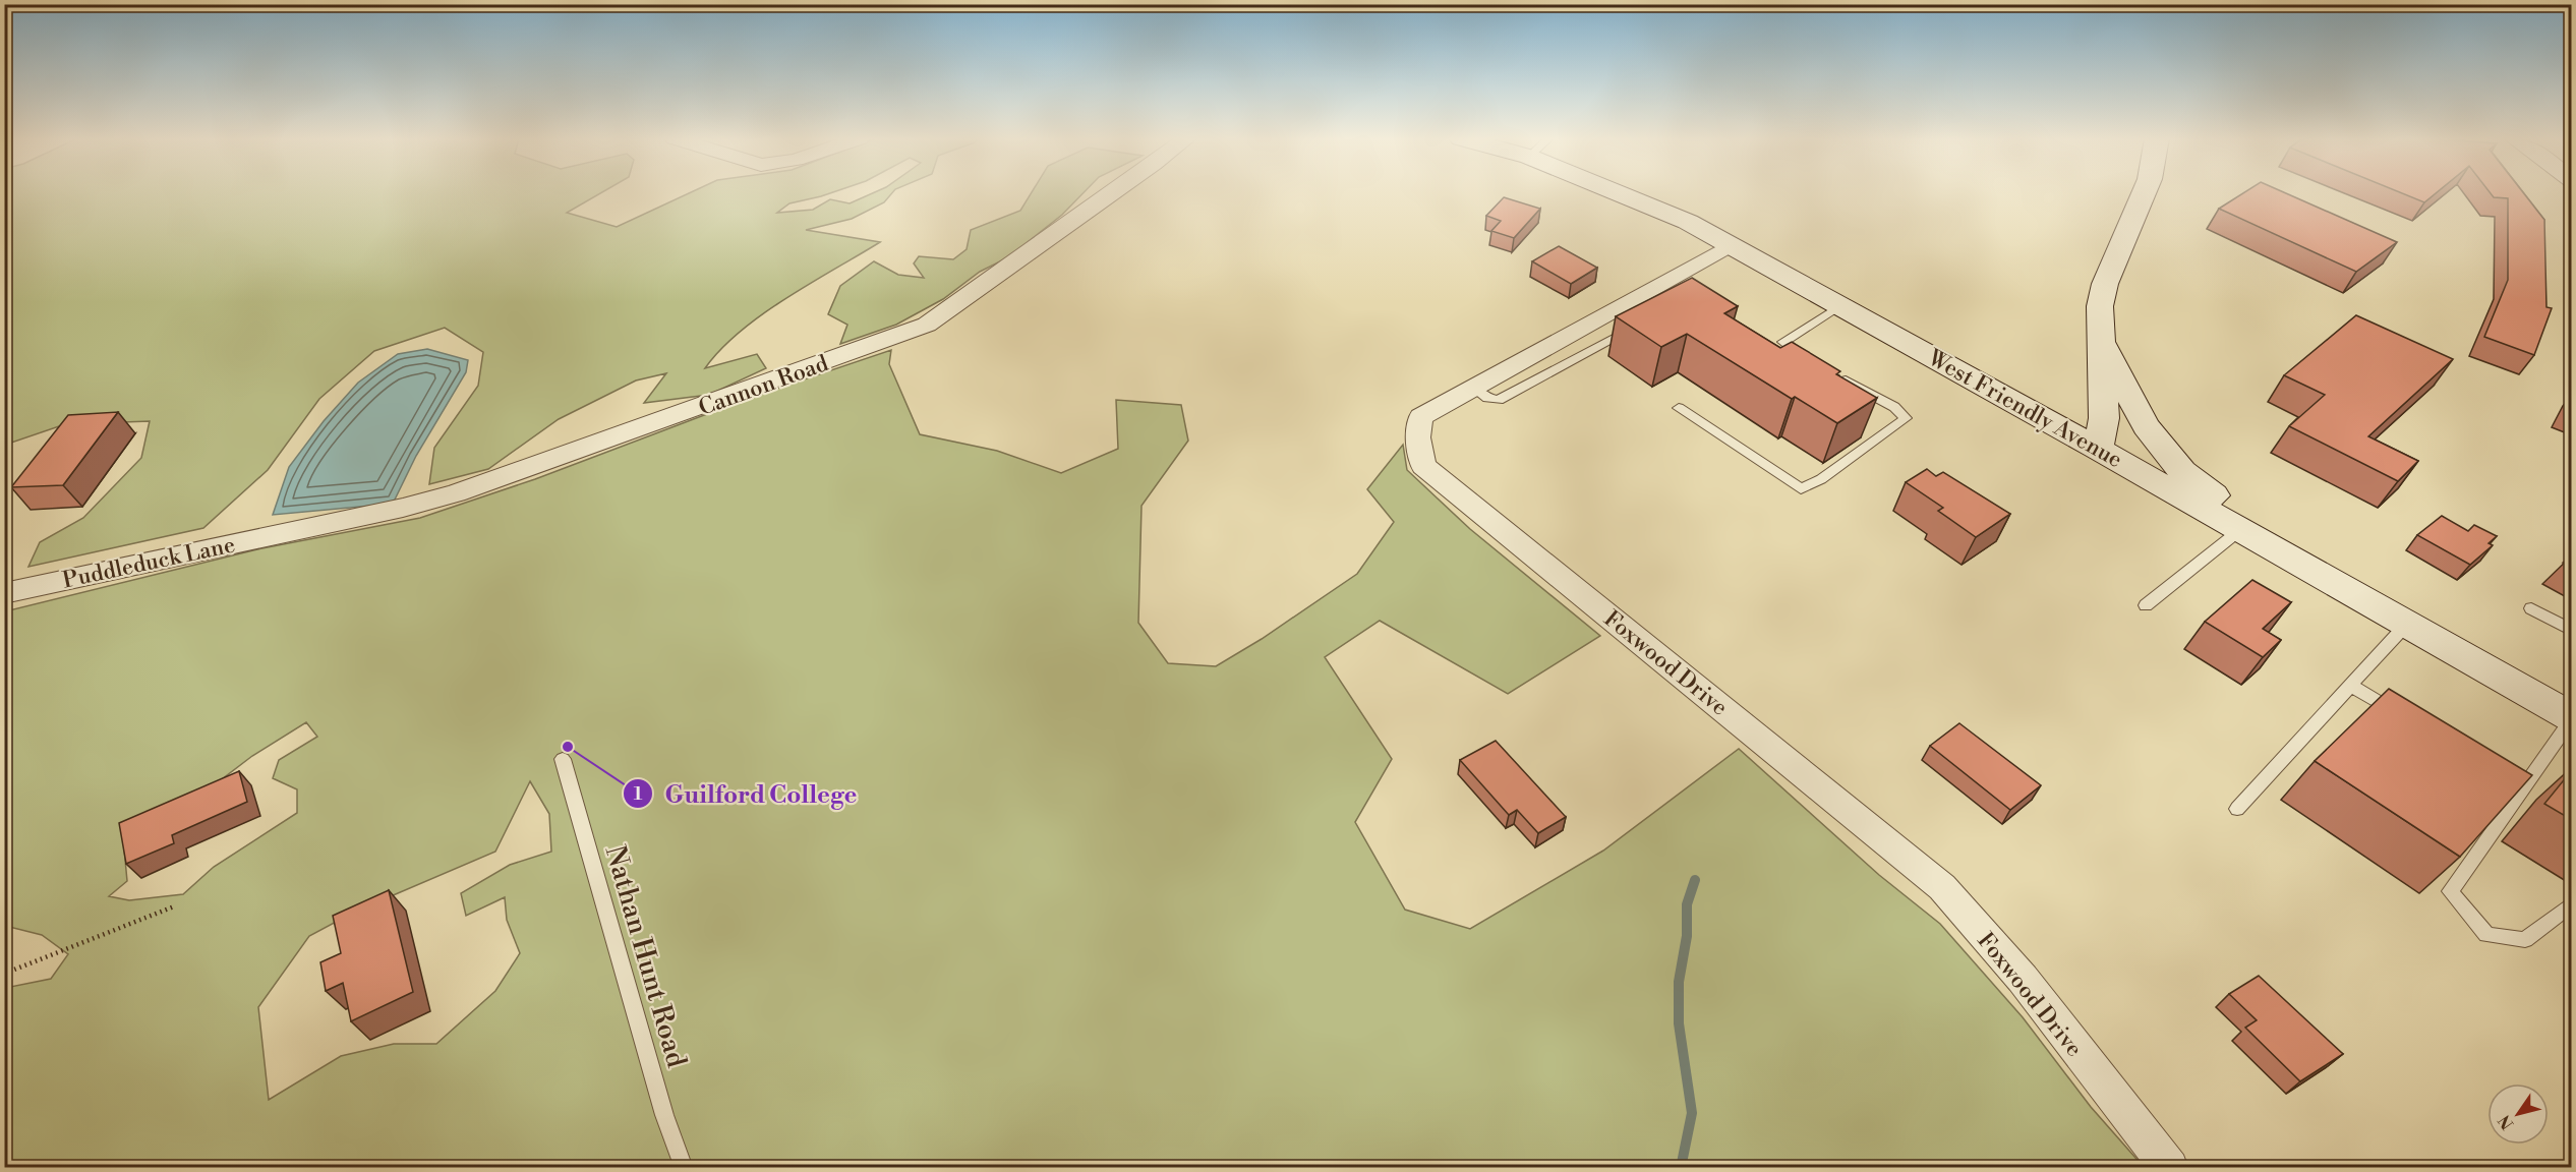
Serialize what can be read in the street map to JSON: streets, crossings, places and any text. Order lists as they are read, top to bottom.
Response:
{
  "streets": {
    "main road": ["West Friendly Avenue"],
    "street": ["Cannon Road", "Puddleduck Lane", "Foxwood Drive"],
    "lane": ["Nathan Hunt Road"]
  },
  "crossings": [
    ["Cannon Road", "Puddleduck Lane"],
    ["West Friendly Avenue", "Foxwood Drive"]
  ],
  "places": ["Guilford College"],
  "north": "bottom left"
}
